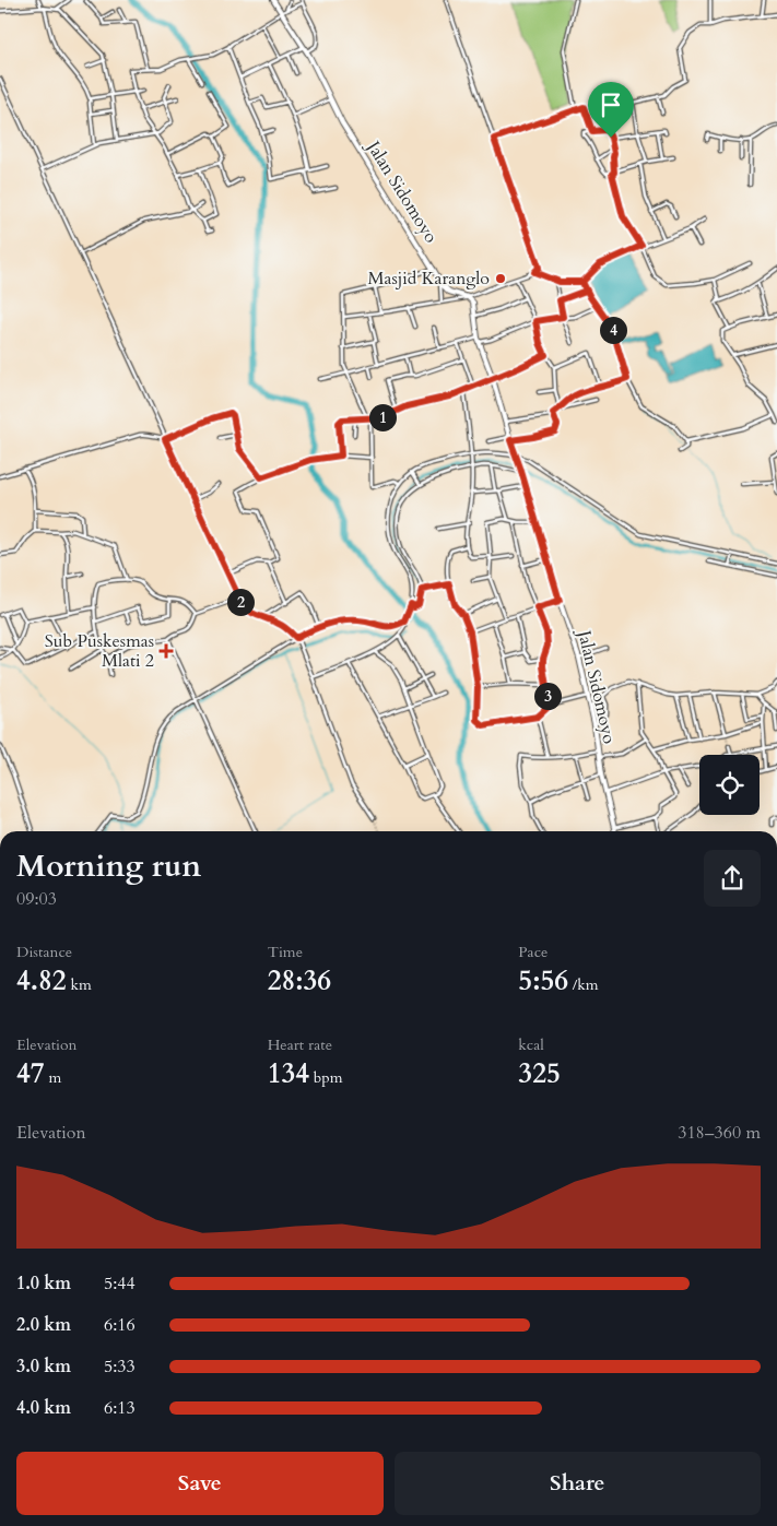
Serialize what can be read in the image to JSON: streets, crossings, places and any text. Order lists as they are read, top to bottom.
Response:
{
  "streets": {
    "main road": ["Jalan Sidomoyo"]
  },
  "places": {
    "other": ["Masjid Karanglo"],
    "health": ["Sub Puskesmas Mlati 2"]
  },
  "page": {
    "pins": [
      "4",
      "1",
      "2",
      "3"
    ],
    "heading": ["Morning run", "09:03"],
    "stats": [
      ["Distance", "4.82 km"],
      ["Time", "28:36"],
      ["Pace", "5:56 /km"],
      ["Elevation", "47 m"],
      ["Heart rate", "134 bpm"],
      ["kcal", "325"]
    ],
    "chart": ["Elevation", "318–360 m"],
    "list": [
      {
        "name": "1.0 km",
        "note": "5:44"
      },
      {
        "name": "2.0 km",
        "note": "6:16"
      },
      {
        "name": "3.0 km",
        "note": "5:33"
      },
      {
        "name": "4.0 km",
        "note": "6:13"
      }
    ],
    "buttons": ["Save", "Share"]
  }
}
